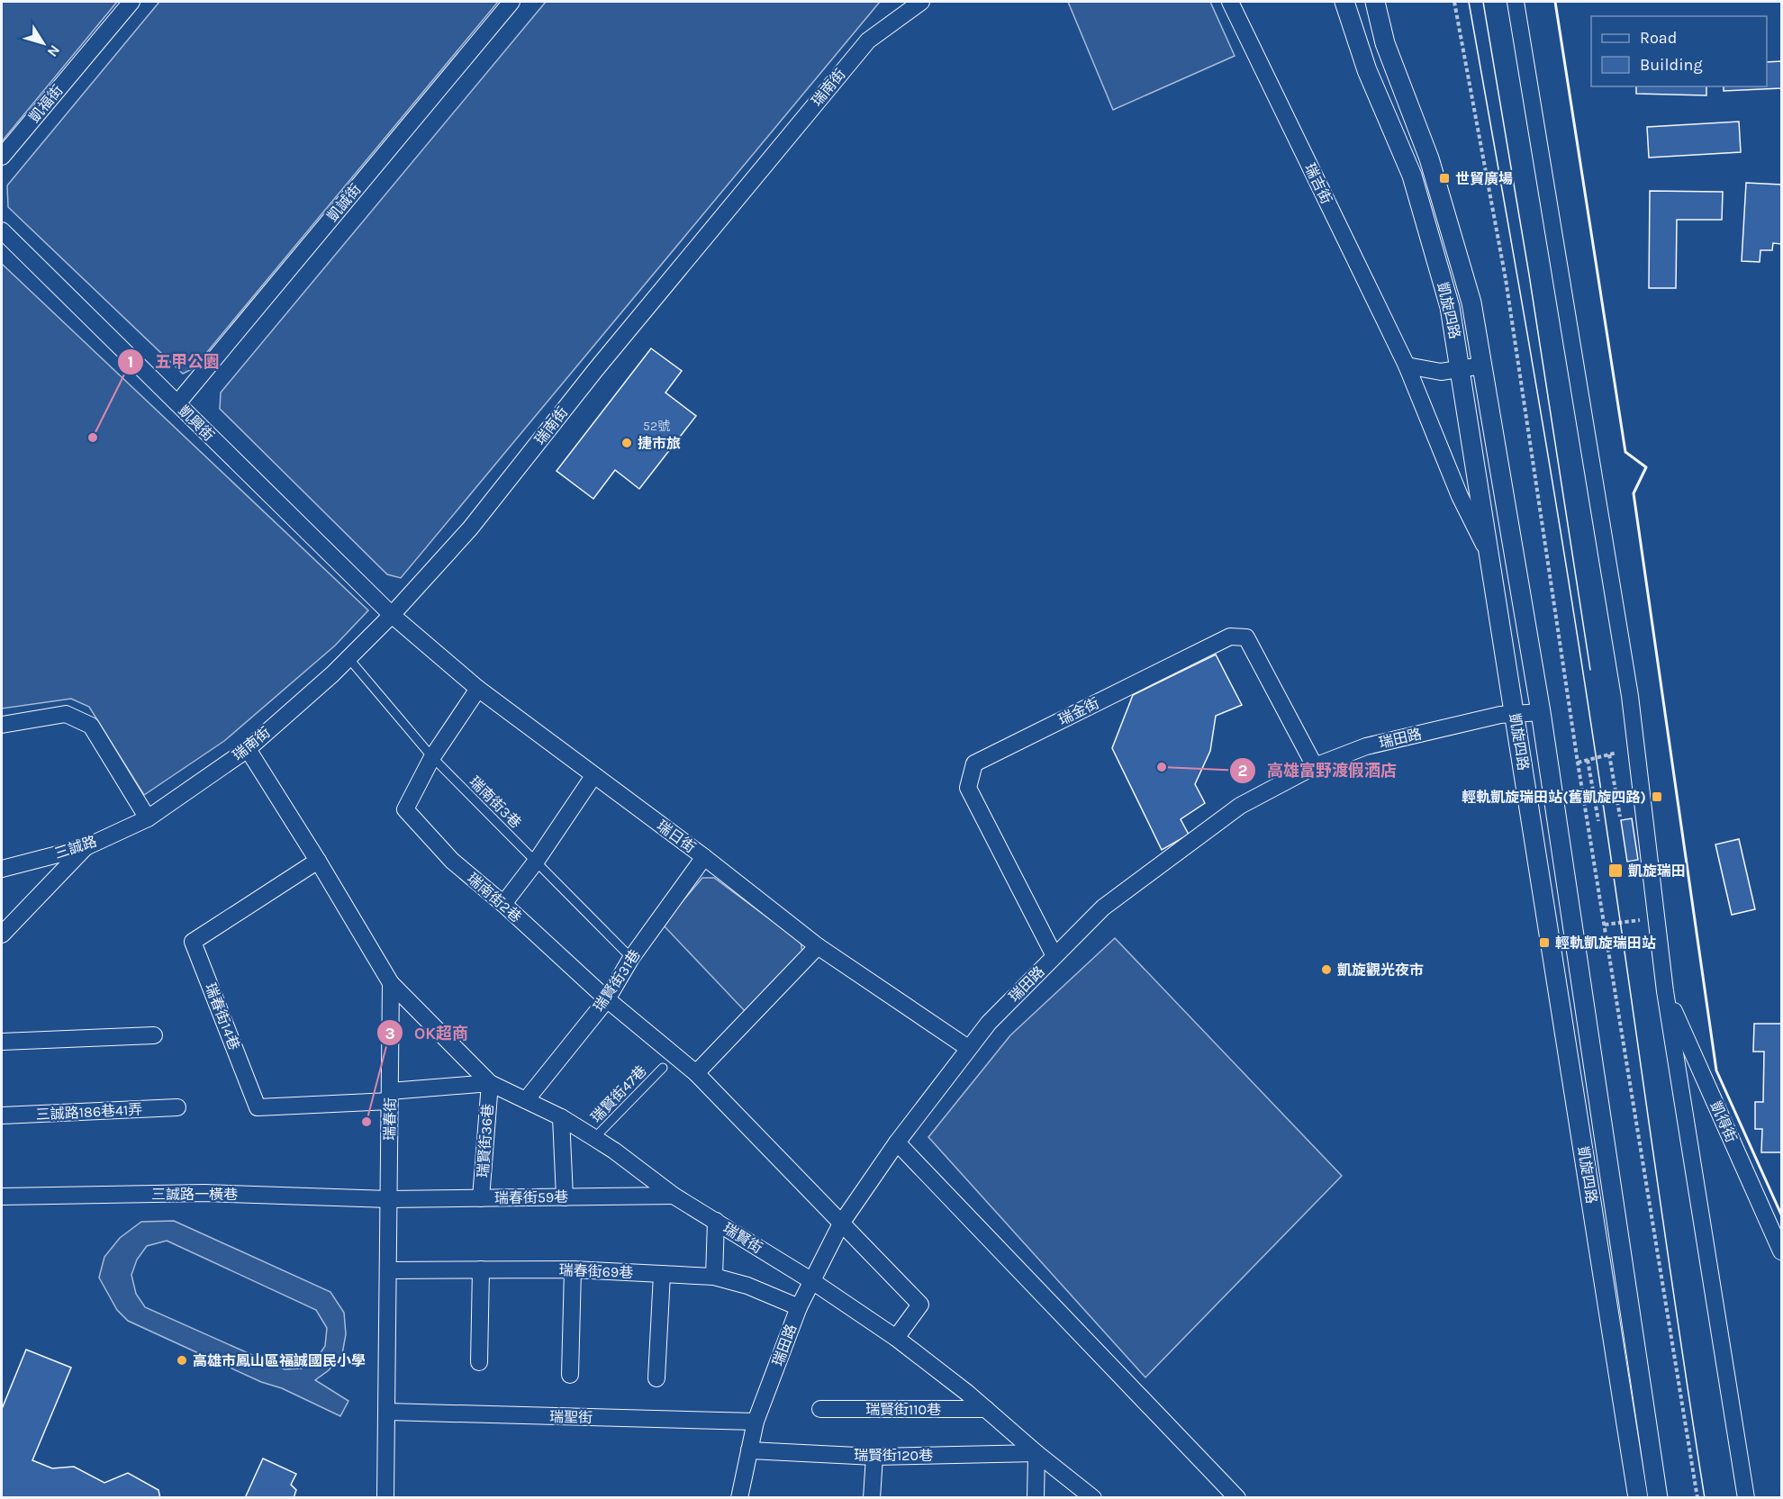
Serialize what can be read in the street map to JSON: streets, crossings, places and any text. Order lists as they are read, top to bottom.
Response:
{
  "streets": {
    "street": [
      "瑞南街",
      "凱福街",
      "瑞吉街",
      "凱誠街",
      "凱旋四路",
      "凱興街",
      "瑞金街",
      "瑞田路",
      "瑞日街",
      "三誠路",
      "瑞南街2巷",
      "瑞賢街31巷",
      "瑞春街14巷",
      "三誠路186巷41弄",
      "瑞春街",
      "凱得街",
      "瑞賢街36巷",
      "三誠路一橫巷",
      "瑞春街59巷",
      "瑞賢街",
      "瑞春街69巷",
      "瑞賢街110巷",
      "瑞聖街",
      "瑞賢街120巷"
    ],
    "lane": ["瑞南街3巷", "瑞賢街47巷"]
  },
  "crossings": [
    ["瑞南街", "凱興街"],
    ["瑞南街", "瑞南街3巷"],
    ["瑞南街", "瑞日街"],
    ["瑞南街", "三誠路"],
    ["瑞吉街", "凱旋四路"],
    ["凱誠街", "凱興街"],
    ["凱旋四路", "瑞田路"],
    ["凱興街", "瑞日街"],
    ["瑞金街", "瑞田路"],
    ["瑞田路", "瑞日街"],
    ["瑞田路", "瑞南街2巷"],
    ["瑞田路", "瑞賢街"],
    ["瑞田路", "瑞春街69巷"],
    ["瑞田路", "瑞聖街"],
    ["瑞田路", "瑞賢街120巷"],
    ["瑞南街3巷", "瑞南街2巷"],
    ["瑞南街3巷", "瑞賢街31巷"],
    ["瑞日街", "瑞南街2巷"],
    ["瑞日街", "瑞賢街31巷"],
    ["瑞南街2巷", "瑞賢街31巷"],
    ["瑞南街2巷", "瑞賢街"],
    ["瑞賢街31巷", "瑞賢街"],
    ["瑞春街14巷", "瑞春街"],
    ["瑞賢街47巷", "瑞賢街"],
    ["瑞春街", "三誠路一橫巷"],
    ["瑞春街", "瑞春街59巷"],
    ["瑞春街", "瑞賢街"],
    ["瑞春街", "瑞春街69巷"],
    ["瑞春街", "瑞聖街"],
    ["瑞賢街36巷", "瑞春街59巷"],
    ["瑞賢街36巷", "瑞賢街"],
    ["三誠路一橫巷", "瑞春街59巷"],
    ["瑞春街59巷", "瑞賢街"],
    ["瑞賢街", "瑞賢街110巷"],
    ["瑞賢街", "瑞賢街120巷"]
  ],
  "places": {
    "transit": [
      "世貿廣場",
      "輕軌凱旋瑞田站(舊凱旋四路)",
      "凱旋瑞田",
      "輕軌凱旋瑞田站"
    ],
    "other": [
      "五甲公園",
      "捷市旅",
      "高雄富野渡假酒店",
      "凱旋觀光夜市",
      "OK超商",
      "高雄市鳳山區福誠國民小學"
    ]
  },
  "house_numbers": ["52號"],
  "legend": ["Road", "Building"],
  "north": "bottom right"
}
